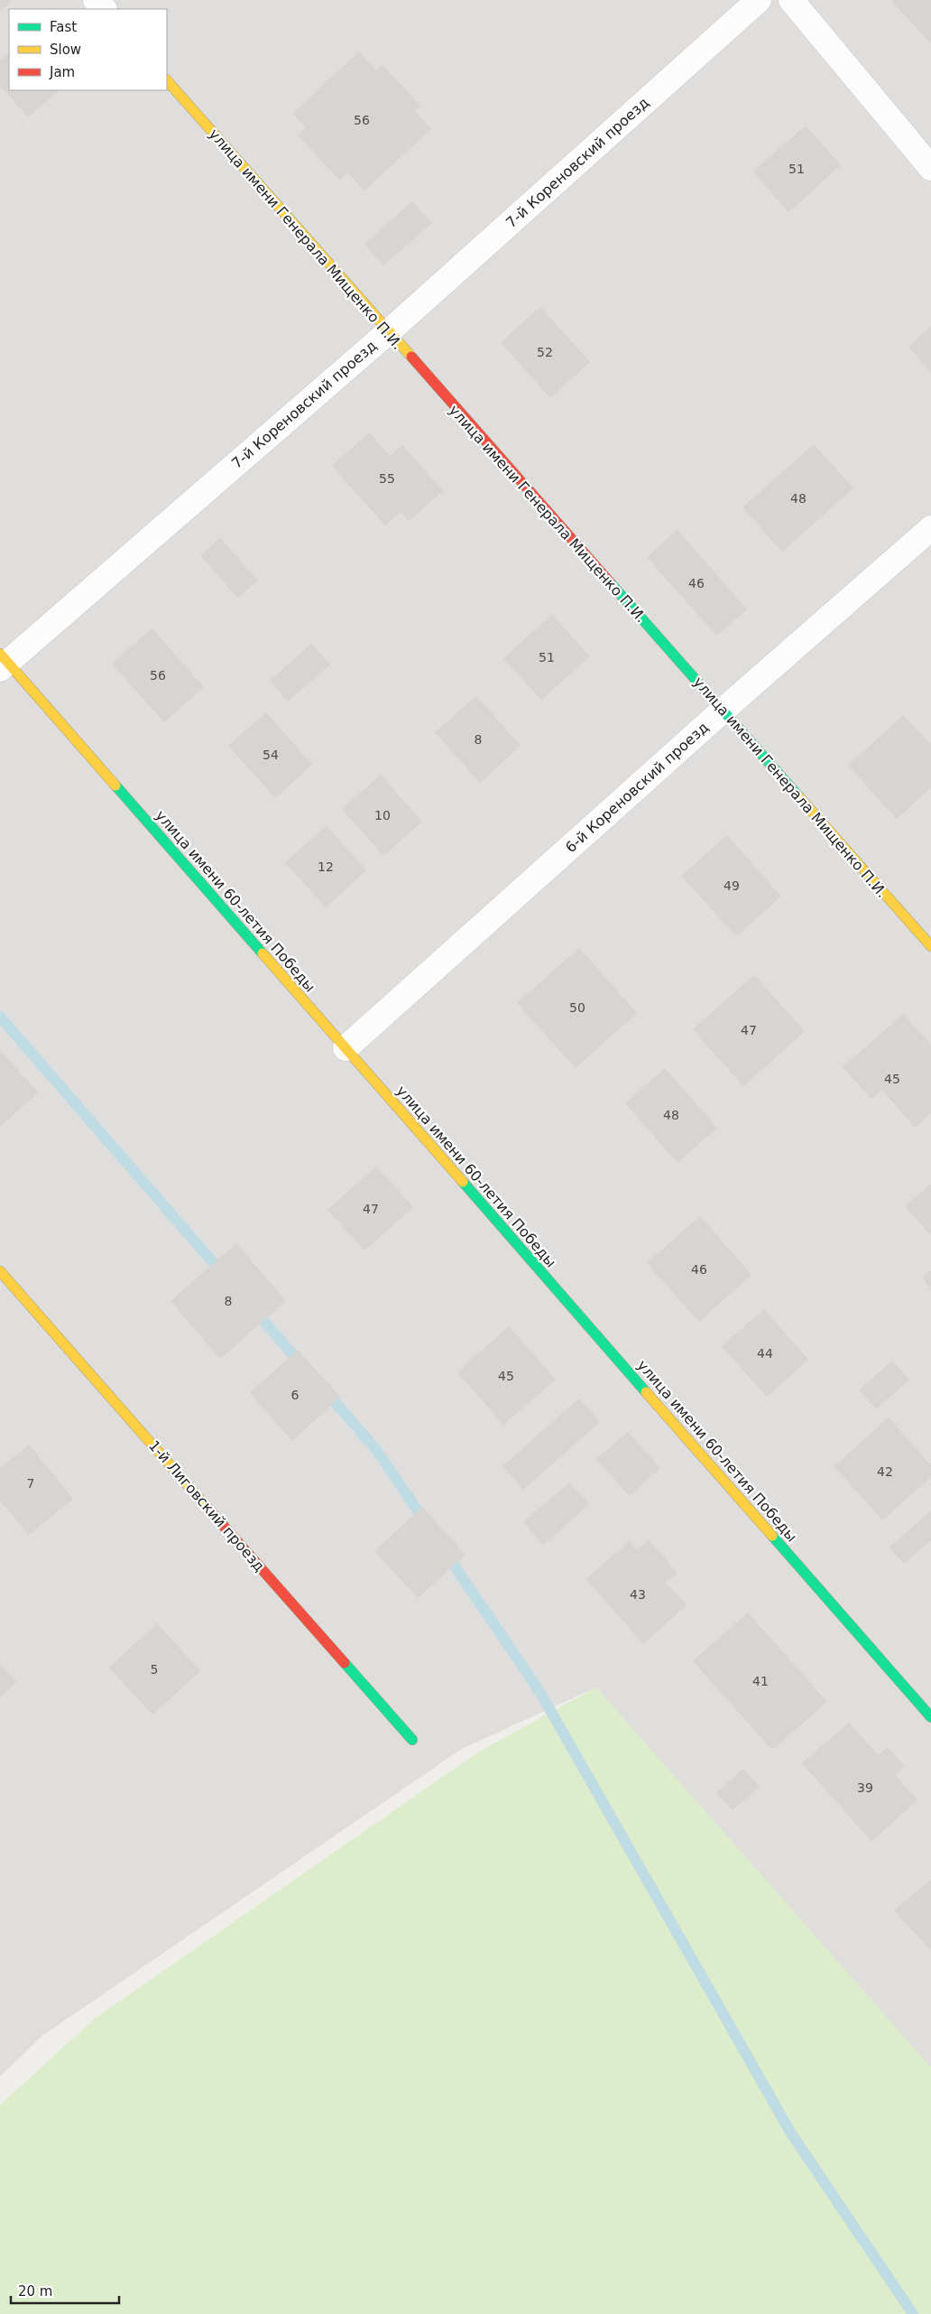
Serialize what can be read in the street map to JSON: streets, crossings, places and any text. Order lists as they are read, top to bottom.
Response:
{
  "streets": {
    "street": [
      "7-й Кореновский проезд",
      "улица имени Генерала Мищенко П.И.",
      "6-й Кореновский проезд",
      "улица имени 60-летия Победы",
      "1-й Лиговский проезд"
    ]
  },
  "crossings": [
    ["7-й Кореновский проезд", "улица имени Генерала Мищенко П.И."],
    ["7-й Кореновский проезд", "улица имени 60-летия Победы"],
    ["улица имени Генерала Мищенко П.И.", "6-й Кореновский проезд"],
    ["6-й Кореновский проезд", "улица имени 60-летия Победы"]
  ],
  "house_numbers": [
    "56",
    "51",
    "52",
    "55",
    "48",
    "46",
    "51",
    "56",
    "8",
    "54",
    "10",
    "12",
    "49",
    "50",
    "47",
    "45",
    "48",
    "47",
    "46",
    "8",
    "44",
    "45",
    "6",
    "42",
    "7",
    "43",
    "5",
    "41",
    "39"
  ],
  "legend": ["Fast", "Slow", "Jam"],
  "scale_bar": "20 m"
}
